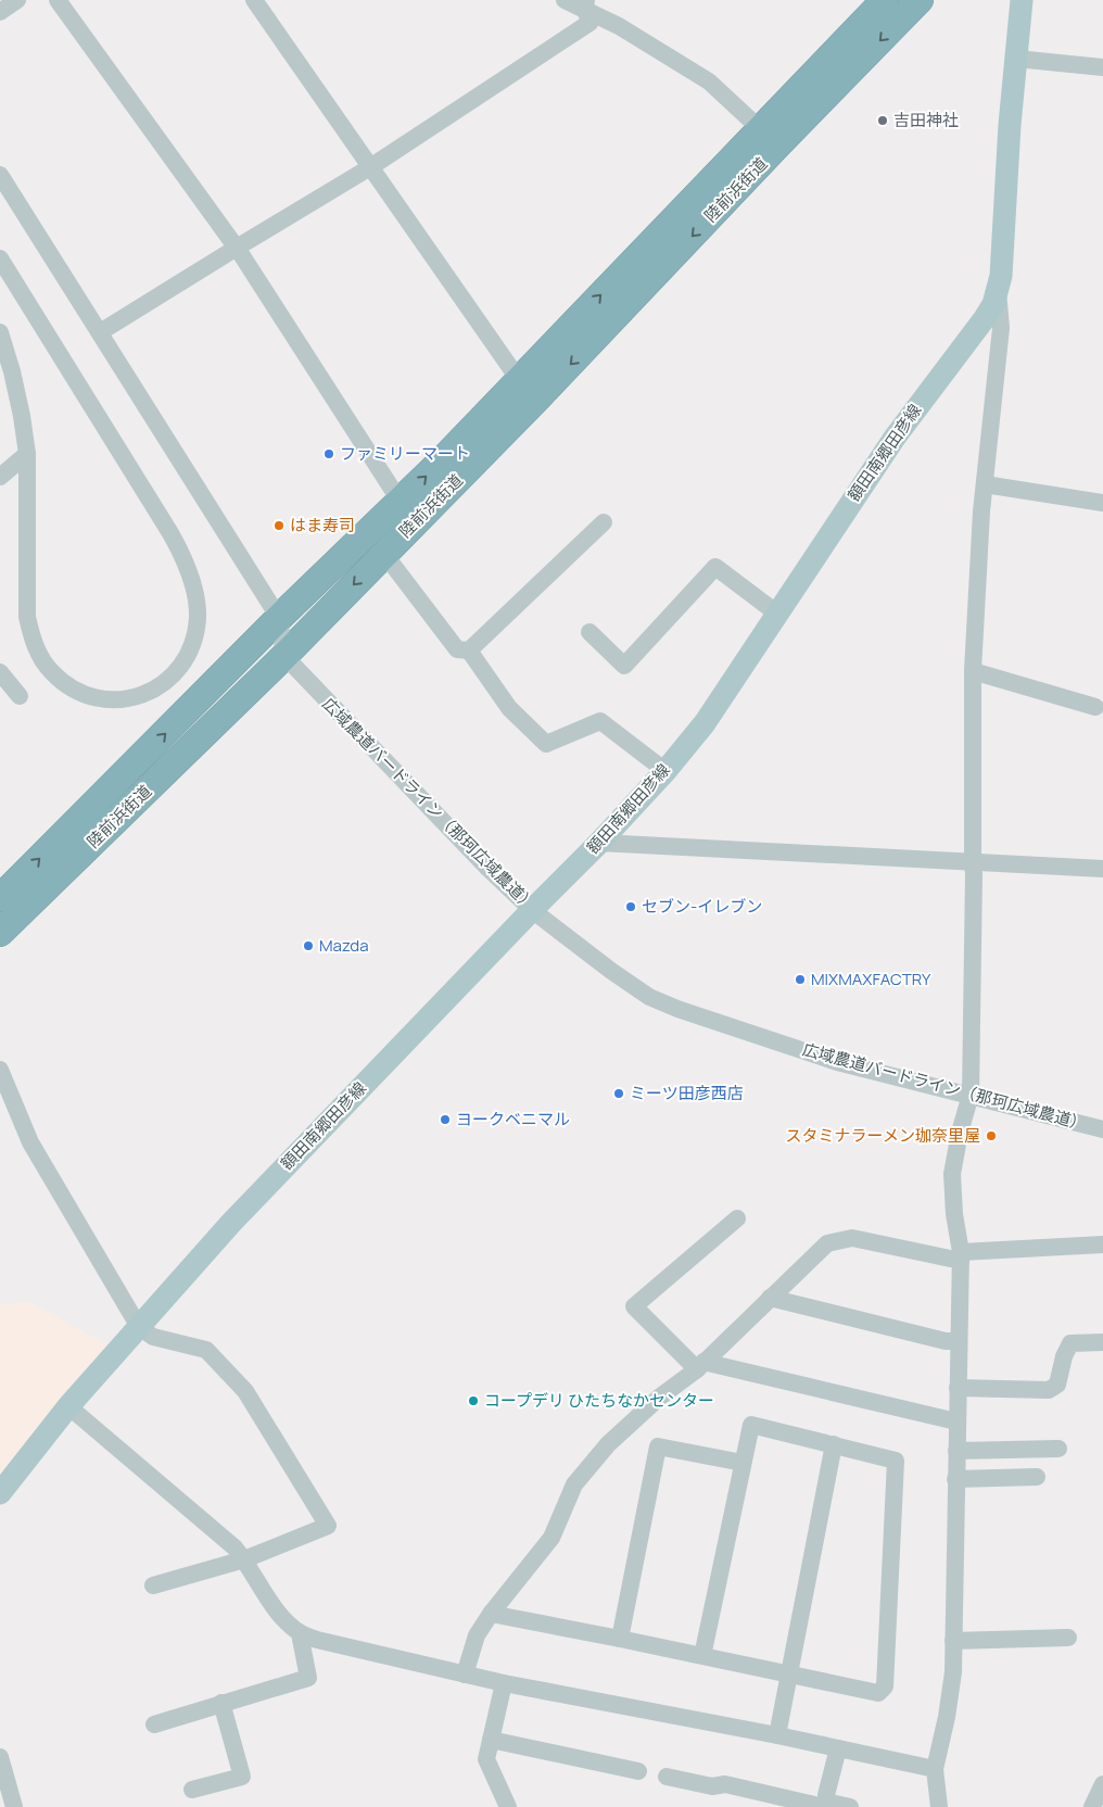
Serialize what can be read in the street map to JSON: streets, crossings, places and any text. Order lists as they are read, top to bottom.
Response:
{
  "streets": {
    "highway": ["陸前浜街道"],
    "main road": ["額田南郷田彦線"],
    "street": ["広域農道バードライン（那珂広域農道）"]
  },
  "crossings": [
    ["陸前浜街道", "広域農道バードライン（那珂広域農道）"],
    ["額田南郷田彦線", "広域農道バードライン（那珂広域農道）"]
  ],
  "places": [
    "吉田神社",
    "ファミリーマート",
    "はま寿司",
    "セブン-イレブン",
    "Mazda",
    "MIXMAXFACTRY",
    "ミーツ田彦西店",
    "ヨークベニマル",
    "スタミナラーメン珈奈里屋",
    "コープデリ ひたちなかセンター"
  ]
}
